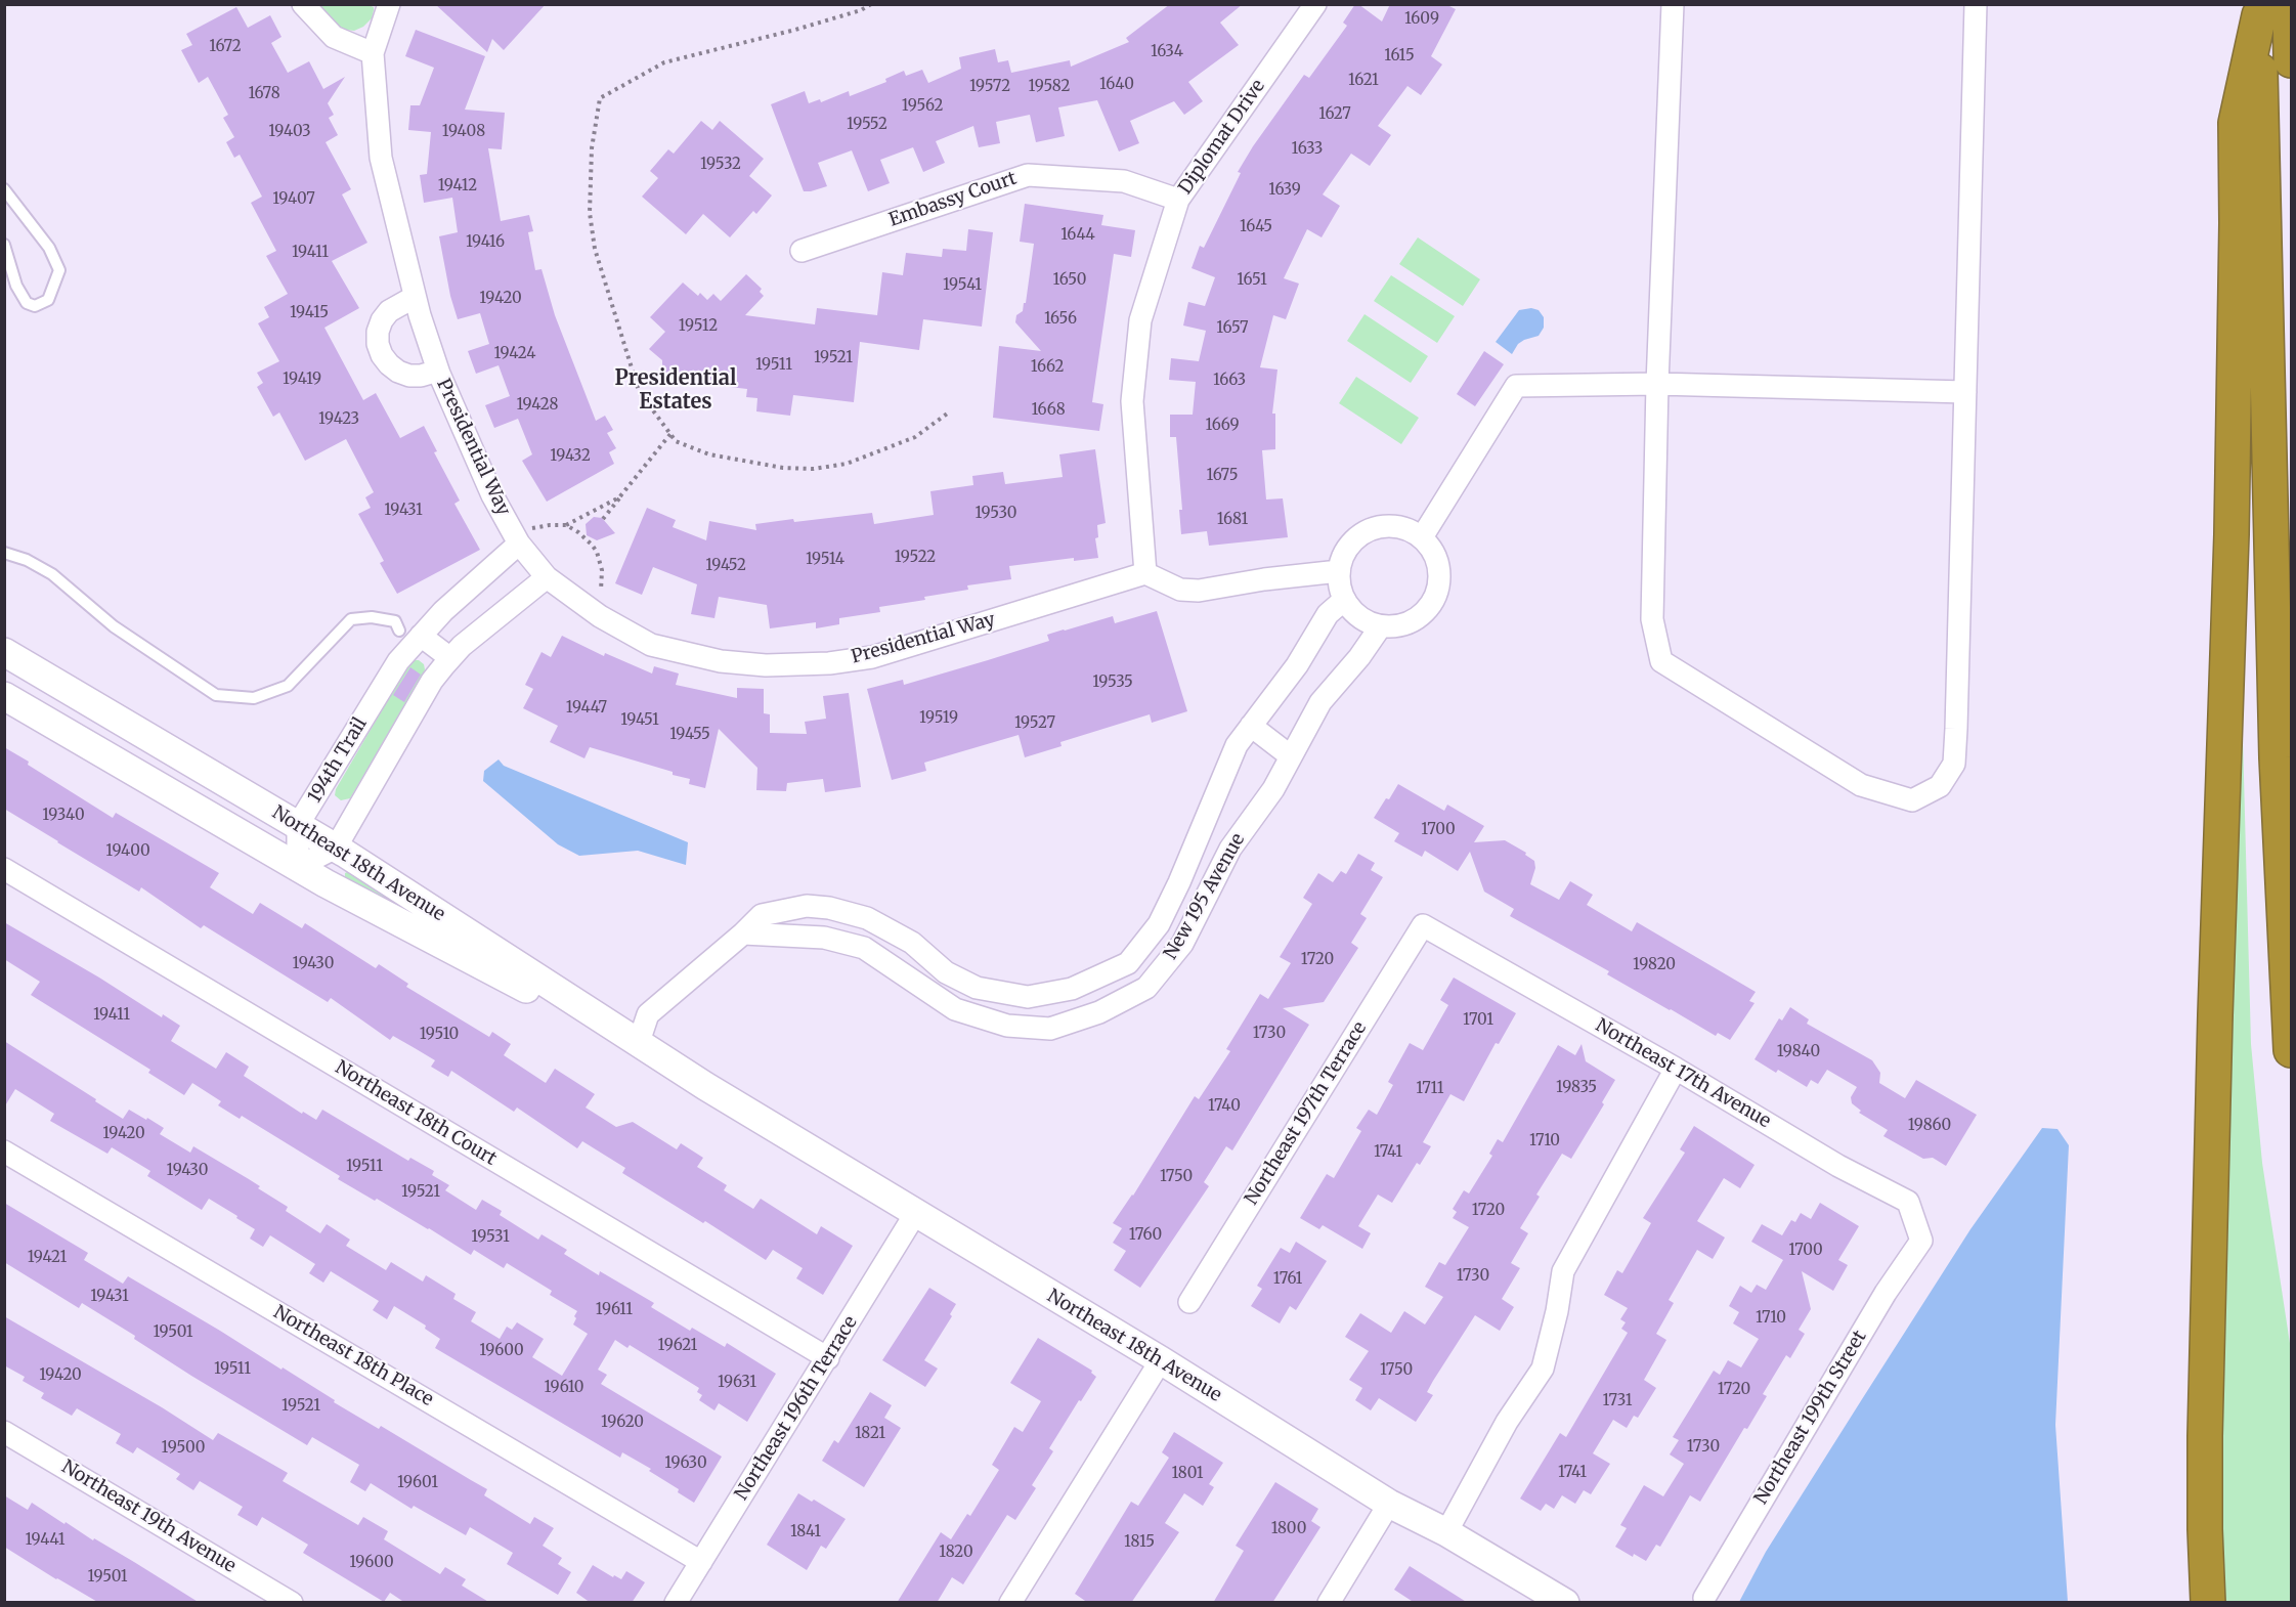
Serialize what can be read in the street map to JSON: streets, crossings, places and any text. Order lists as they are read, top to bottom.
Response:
{
  "streets": {
    "street": [
      "Diplomat Drive",
      "Embassy Court",
      "Presidential Way",
      "194th Trail",
      "Northeast 18th Avenue",
      "New 195 Avenue",
      "Northeast 17th Avenue",
      "Northeast 18th Court",
      "Northeast 197th Terrace",
      "Northeast 18th Place",
      "Northeast 196th Terrace",
      "Northeast 199th Street",
      "Northeast 19th Avenue"
    ]
  },
  "crossings": [
    ["Diplomat Drive", "Embassy Court"],
    ["Diplomat Drive", "Presidential Way"],
    ["Presidential Way", "194th Trail"],
    ["194th Trail", "Northeast 18th Avenue"],
    ["Northeast 18th Avenue", "New 195 Avenue"],
    ["Northeast 18th Avenue", "Northeast 196th Terrace"],
    ["Northeast 17th Avenue", "Northeast 197th Terrace"],
    ["Northeast 17th Avenue", "Northeast 199th Street"],
    ["Northeast 18th Court", "Northeast 196th Terrace"],
    ["Northeast 18th Place", "Northeast 196th Terrace"]
  ],
  "districts": ["Presidential Estates"],
  "house_numbers": [
    "1609",
    "1672",
    "1634",
    "1615",
    "1621",
    "1640",
    "19572",
    "19582",
    "1678",
    "19562",
    "1627",
    "19552",
    "19403",
    "19408",
    "1633",
    "19532",
    "19412",
    "1639",
    "19407",
    "1645",
    "1644",
    "19416",
    "19411",
    "1650",
    "1651",
    "19541",
    "19420",
    "19415",
    "1656",
    "19512",
    "1657",
    "19424",
    "19521",
    "19511",
    "1662",
    "19419",
    "1663",
    "19428",
    "1668",
    "19423",
    "1669",
    "19432",
    "1675",
    "19431",
    "19530",
    "1681",
    "19522",
    "19514",
    "19452",
    "19535",
    "19447",
    "19519",
    "19451",
    "19527",
    "19455",
    "19340",
    "1700",
    "19400",
    "1720",
    "19430",
    "19820",
    "19411",
    "1701",
    "1730",
    "19510",
    "19840",
    "19835",
    "1711",
    "1740",
    "19860",
    "19420",
    "1710",
    "1741",
    "19511",
    "19430",
    "1750",
    "19521",
    "1720",
    "1760",
    "19531",
    "1700",
    "19421",
    "1730",
    "1761",
    "19431",
    "19611",
    "1710",
    "19501",
    "19621",
    "19600",
    "19511",
    "1750",
    "19420",
    "19631",
    "19610",
    "1720",
    "1731",
    "19521",
    "19620",
    "1821",
    "1730",
    "19500",
    "19630",
    "1741",
    "1801",
    "19601",
    "1800",
    "1841",
    "19441",
    "1815",
    "1820",
    "19600",
    "19501"
  ]
}
